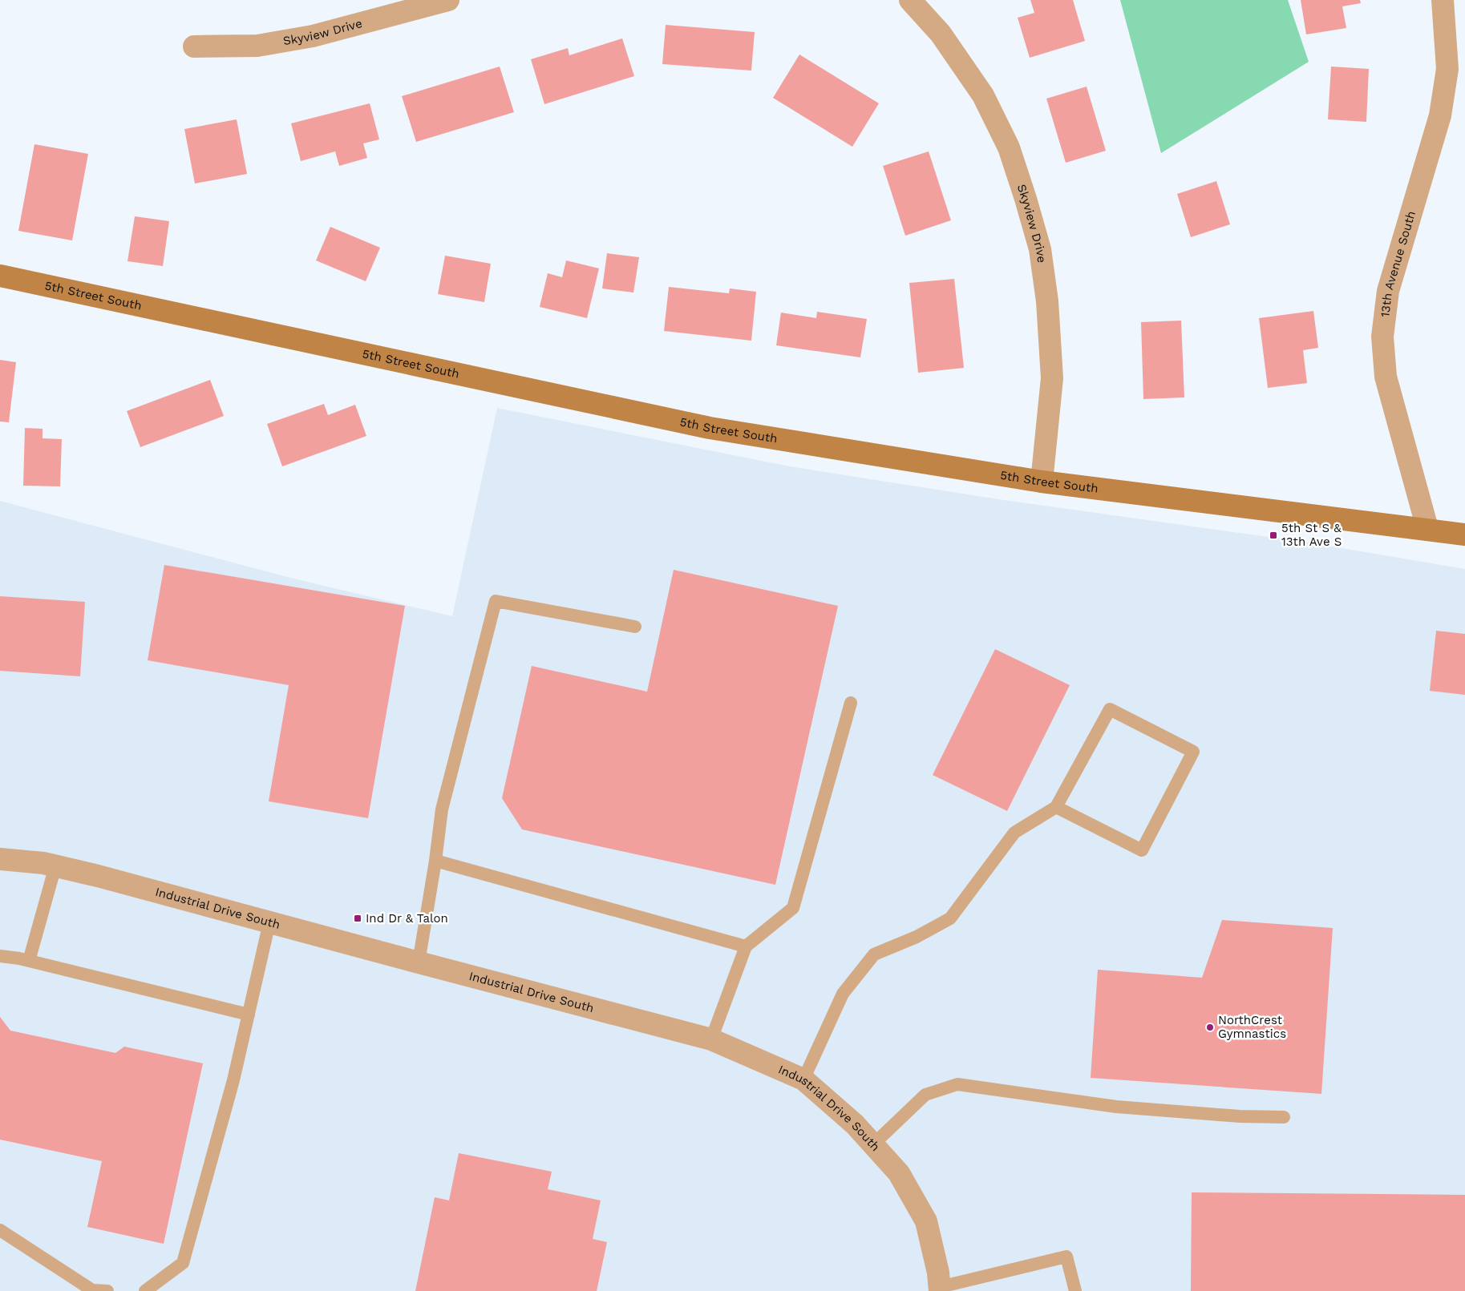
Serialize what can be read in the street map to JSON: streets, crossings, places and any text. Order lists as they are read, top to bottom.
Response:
{
  "streets": {
    "street": [
      "Skyview Drive",
      "13th Avenue South",
      "5th Street South",
      "Industrial Drive South"
    ]
  },
  "crossings": [
    ["Skyview Drive", "5th Street South"],
    ["13th Avenue South", "5th Street South"]
  ],
  "places": {
    "transit": ["5th St S & 13th Ave S", "Ind Dr & Talon"],
    "other": ["NorthCrest Gymnastics"]
  }
}
